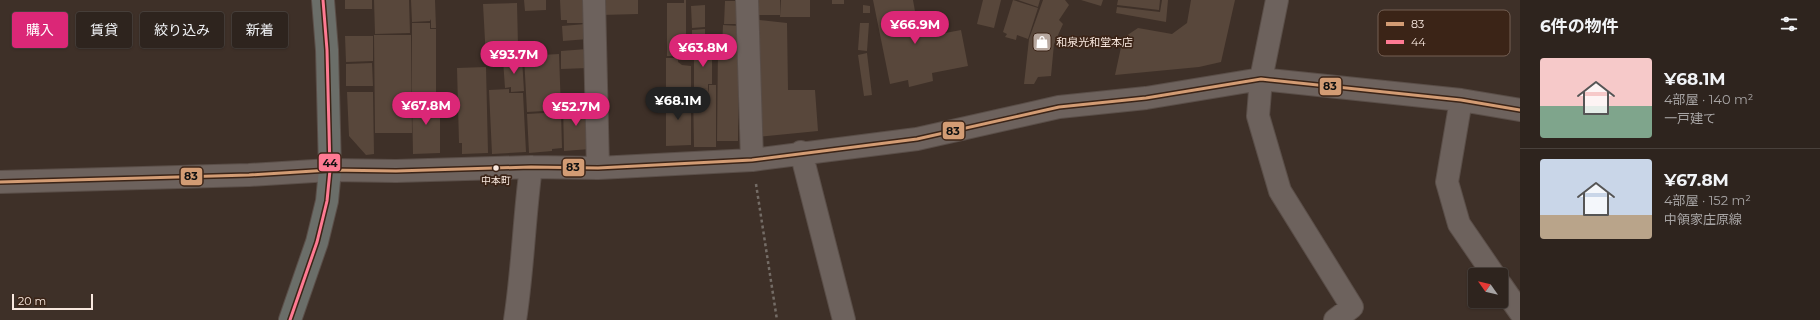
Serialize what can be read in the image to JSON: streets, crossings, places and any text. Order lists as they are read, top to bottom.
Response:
{
  "places": {
    "shop": ["和泉光和堂本店"],
    "other": ["中本町"]
  },
  "lines": ["transit line 44", "transit line 83"],
  "legend": ["83", "44"],
  "scale_bar": "20 m",
  "north": "top left",
  "page": {
    "heading": "6件の物件",
    "price": [
      "¥66.9M",
      "¥63.8M",
      "¥93.7M",
      "¥68.1M",
      "¥67.8M",
      "¥52.7M"
    ],
    "chip": [
      "購入",
      "賃貸",
      "絞り込み",
      "新着"
    ],
    "list": [
      {
        "name": "¥68.1M",
        "note": "4部屋 · 140 m² · 一戸建て"
      },
      {
        "name": "¥67.8M",
        "note": "4部屋 · 152 m² · 中領家庄原線"
      }
    ],
    "scale": "20 m"
  }
}
